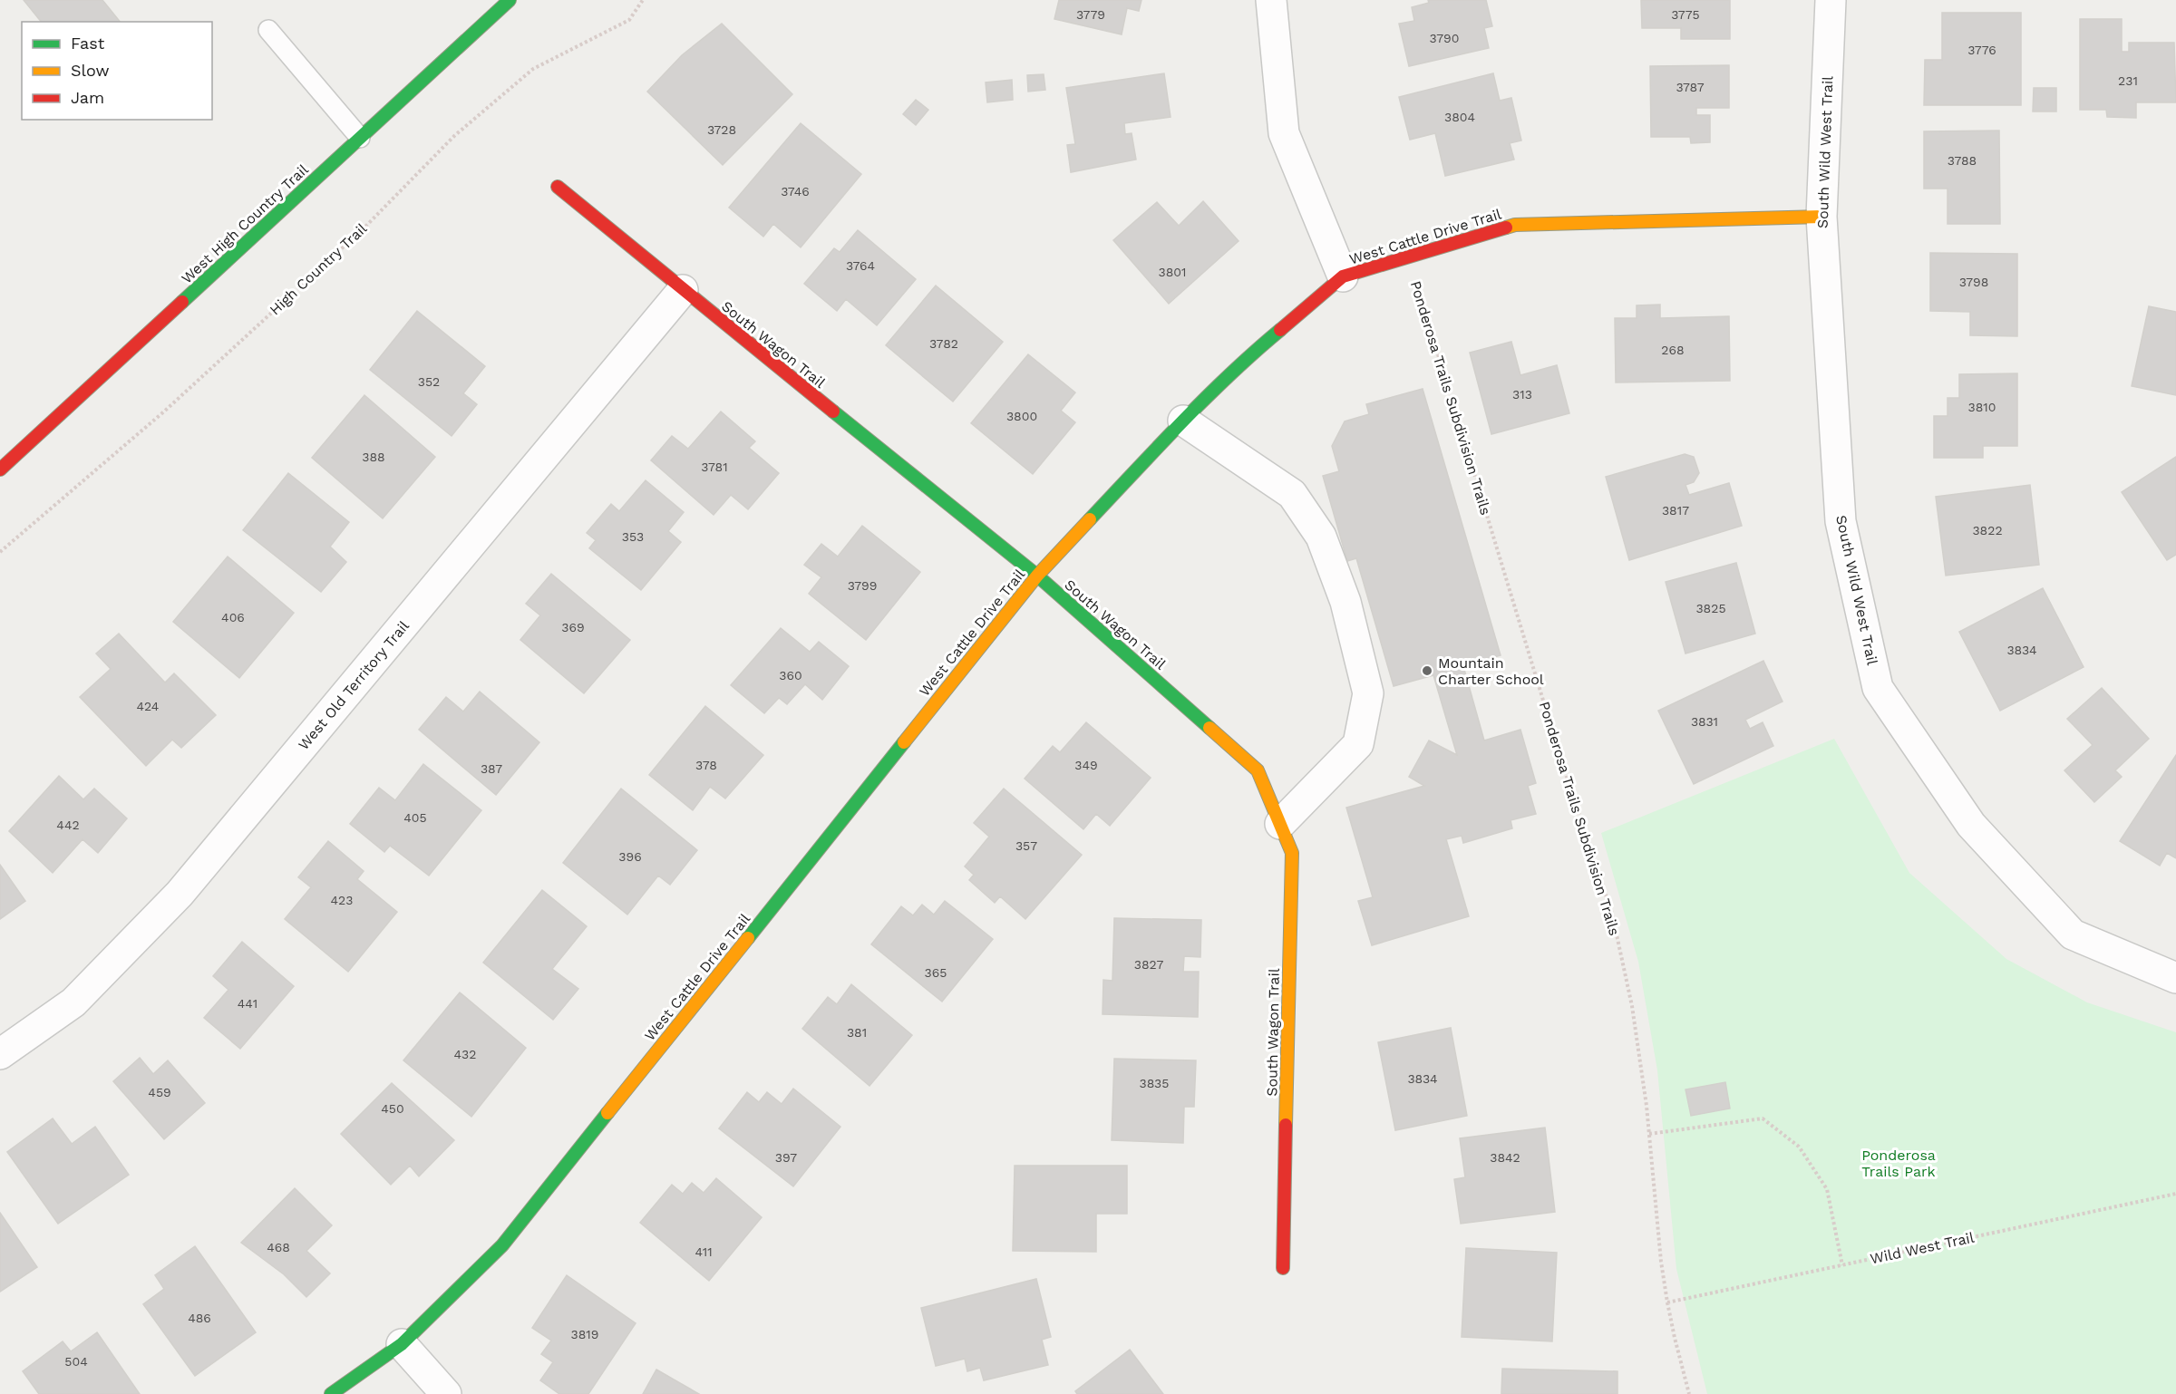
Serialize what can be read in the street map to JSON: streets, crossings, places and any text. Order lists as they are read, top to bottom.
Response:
{
  "streets": {
    "street": [
      "South Wild West Trail",
      "West High Country Trail",
      "West Cattle Drive Trail",
      "South Wagon Trail",
      "West Old Territory Trail"
    ],
    "path": ["High Country Trail", "Ponderosa Trails Subdivision Trails", "Wild West Trail"]
  },
  "crossings": [
    ["South Wild West Trail", "West Cattle Drive Trail"],
    ["West Cattle Drive Trail", "South Wagon Trail"],
    ["West Cattle Drive Trail", "Ponderosa Trails Subdivision Trails"],
    ["South Wagon Trail", "West Old Territory Trail"],
    ["Ponderosa Trails Subdivision Trails", "Wild West Trail"]
  ],
  "parks": ["Ponderosa Trails Park"],
  "places": ["Mountain Charter School"],
  "house_numbers": [
    "3779",
    "3775",
    "3790",
    "3776",
    "231",
    "3787",
    "3804",
    "3728",
    "3788",
    "3746",
    "3764",
    "3801",
    "3798",
    "3782",
    "268",
    "352",
    "313",
    "3810",
    "3800",
    "388",
    "3781",
    "3817",
    "3822",
    "353",
    "3799",
    "3825",
    "406",
    "369",
    "3834",
    "360",
    "424",
    "3831",
    "378",
    "349",
    "387",
    "405",
    "442",
    "357",
    "396",
    "423",
    "3827",
    "365",
    "441",
    "381",
    "432",
    "3834",
    "3835",
    "459",
    "450",
    "397",
    "3842",
    "468",
    "411",
    "486",
    "3819",
    "504"
  ],
  "legend": ["Fast", "Slow", "Jam"]
}
